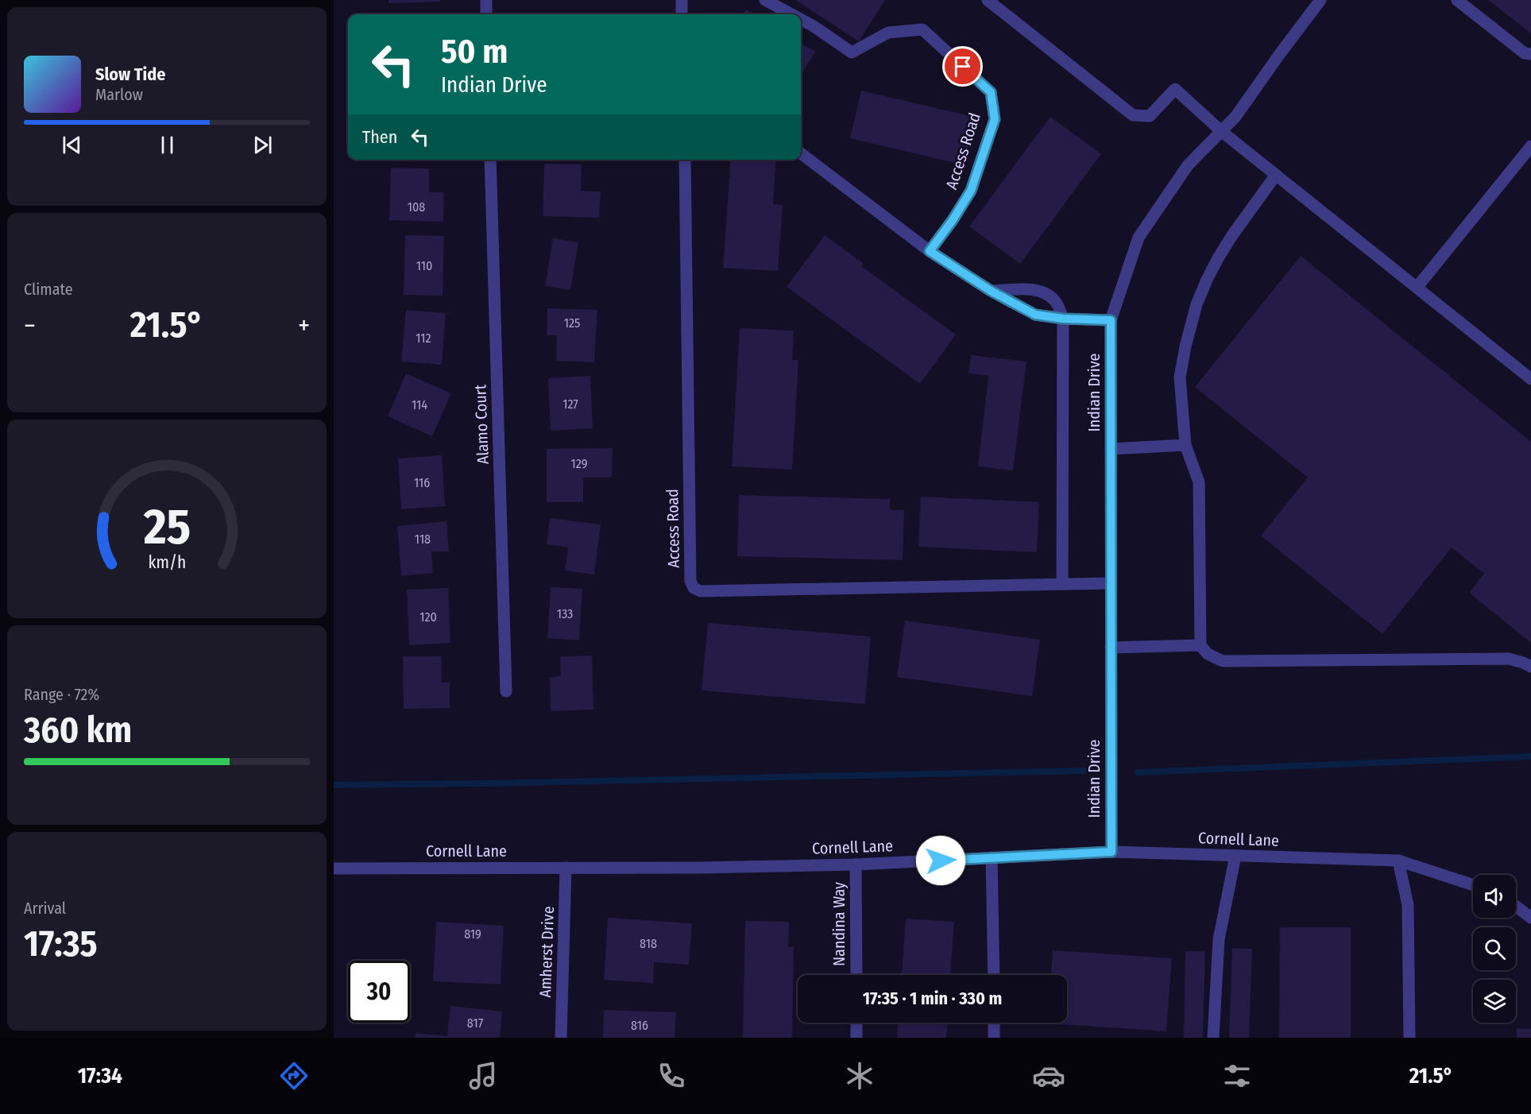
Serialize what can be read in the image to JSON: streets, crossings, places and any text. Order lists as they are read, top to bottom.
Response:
{
  "streets": {
    "street": [
      "Access Road",
      "Indian Drive",
      "Alamo Court",
      "Cornell Lane",
      "Nandina Way",
      "Amherst Drive"
    ]
  },
  "crossings": [
    ["Access Road", "Indian Drive"],
    ["Indian Drive", "Cornell Lane"],
    ["Cornell Lane", "Nandina Way"],
    ["Cornell Lane", "Amherst Drive"]
  ],
  "house_numbers": [
    "108",
    "110",
    "125",
    "112",
    "127",
    "114",
    "129",
    "116",
    "118",
    "133",
    "120",
    "819",
    "818",
    "817",
    "816"
  ],
  "page": {
    "turn": ["50 m", "Indian Drive"],
    "song": ["Slow Tide", "Marlow"],
    "then": "Then",
    "tile": [
      "Climate",
      ["Range · 72%", "360 km"],
      ["Arrival", "17:35"]
    ],
    "heat": ["−", "21.5°", "+"],
    "limit": "30",
    "trip": "17:35 · 1 min · 330 m",
    "tabs": ["17:34", "21.5°"],
    "gauge": ["25", "km/h"]
  }
}
